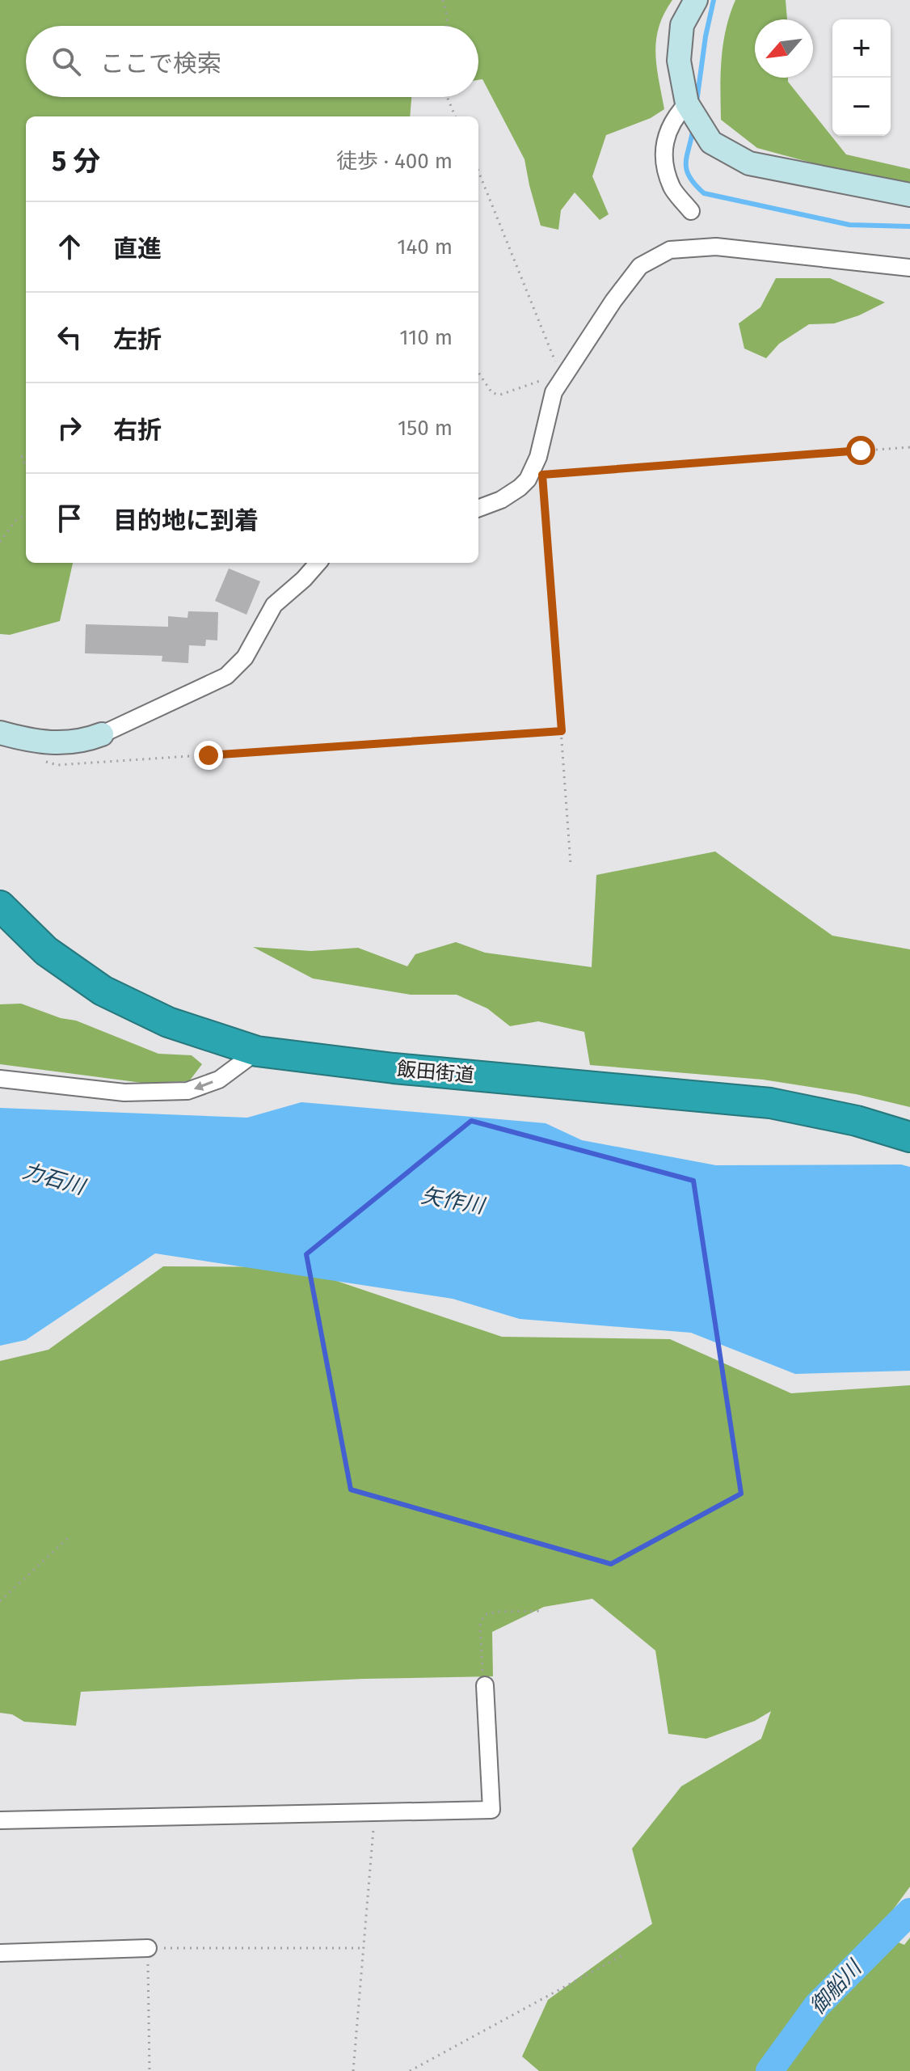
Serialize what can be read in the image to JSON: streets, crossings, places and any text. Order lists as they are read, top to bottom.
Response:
{
  "streets": {
    "highway": ["飯田街道"]
  },
  "water": ["力石川", "矢作川", "御船川"],
  "north": "bottom left",
  "page": {
    "map_buttons": ["+", "−"],
    "search": "ここで検索",
    "heading": ["5 分", "徒歩 · 400 m"],
    "list": [
      ["直進", "140 m"],
      ["左折", "110 m"],
      ["右折", "150 m"],
      "目的地に到着"
    ]
  }
}
